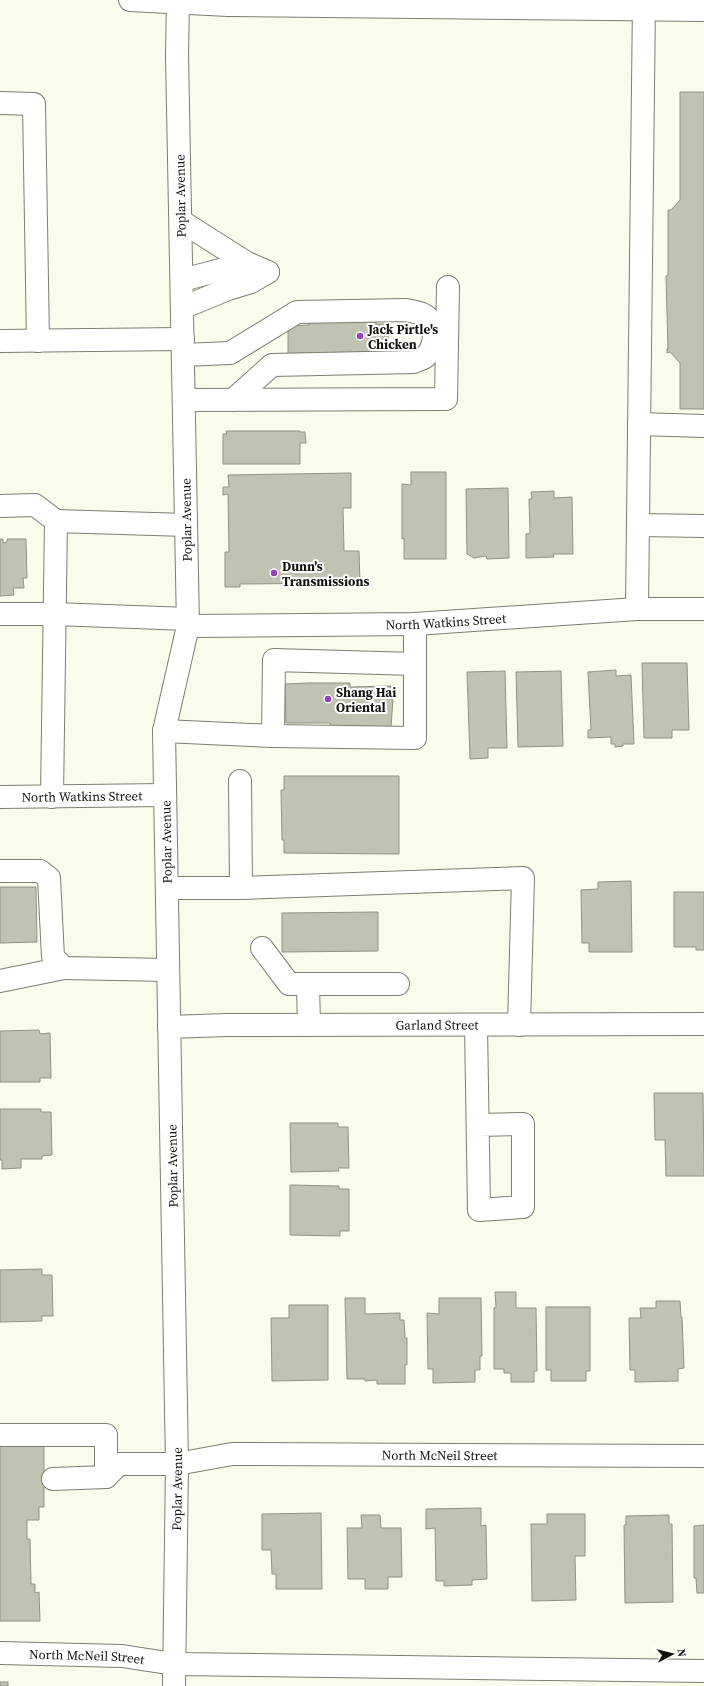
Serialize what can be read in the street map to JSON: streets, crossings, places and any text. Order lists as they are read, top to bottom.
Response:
{
  "streets": {
    "main road": [
      "Poplar Avenue",
      "North Watkins Street",
      "Garland Street",
      "North McNeil Street"
    ]
  },
  "crossings": [
    ["Poplar Avenue", "North Watkins Street"],
    ["Poplar Avenue", "Garland Street"],
    ["Poplar Avenue", "North McNeil Street"]
  ],
  "places": ["Jack Pirtle's Chicken", "Dunn's Transmissions", "Shang Hai Oriental"],
  "north": "right"
}
